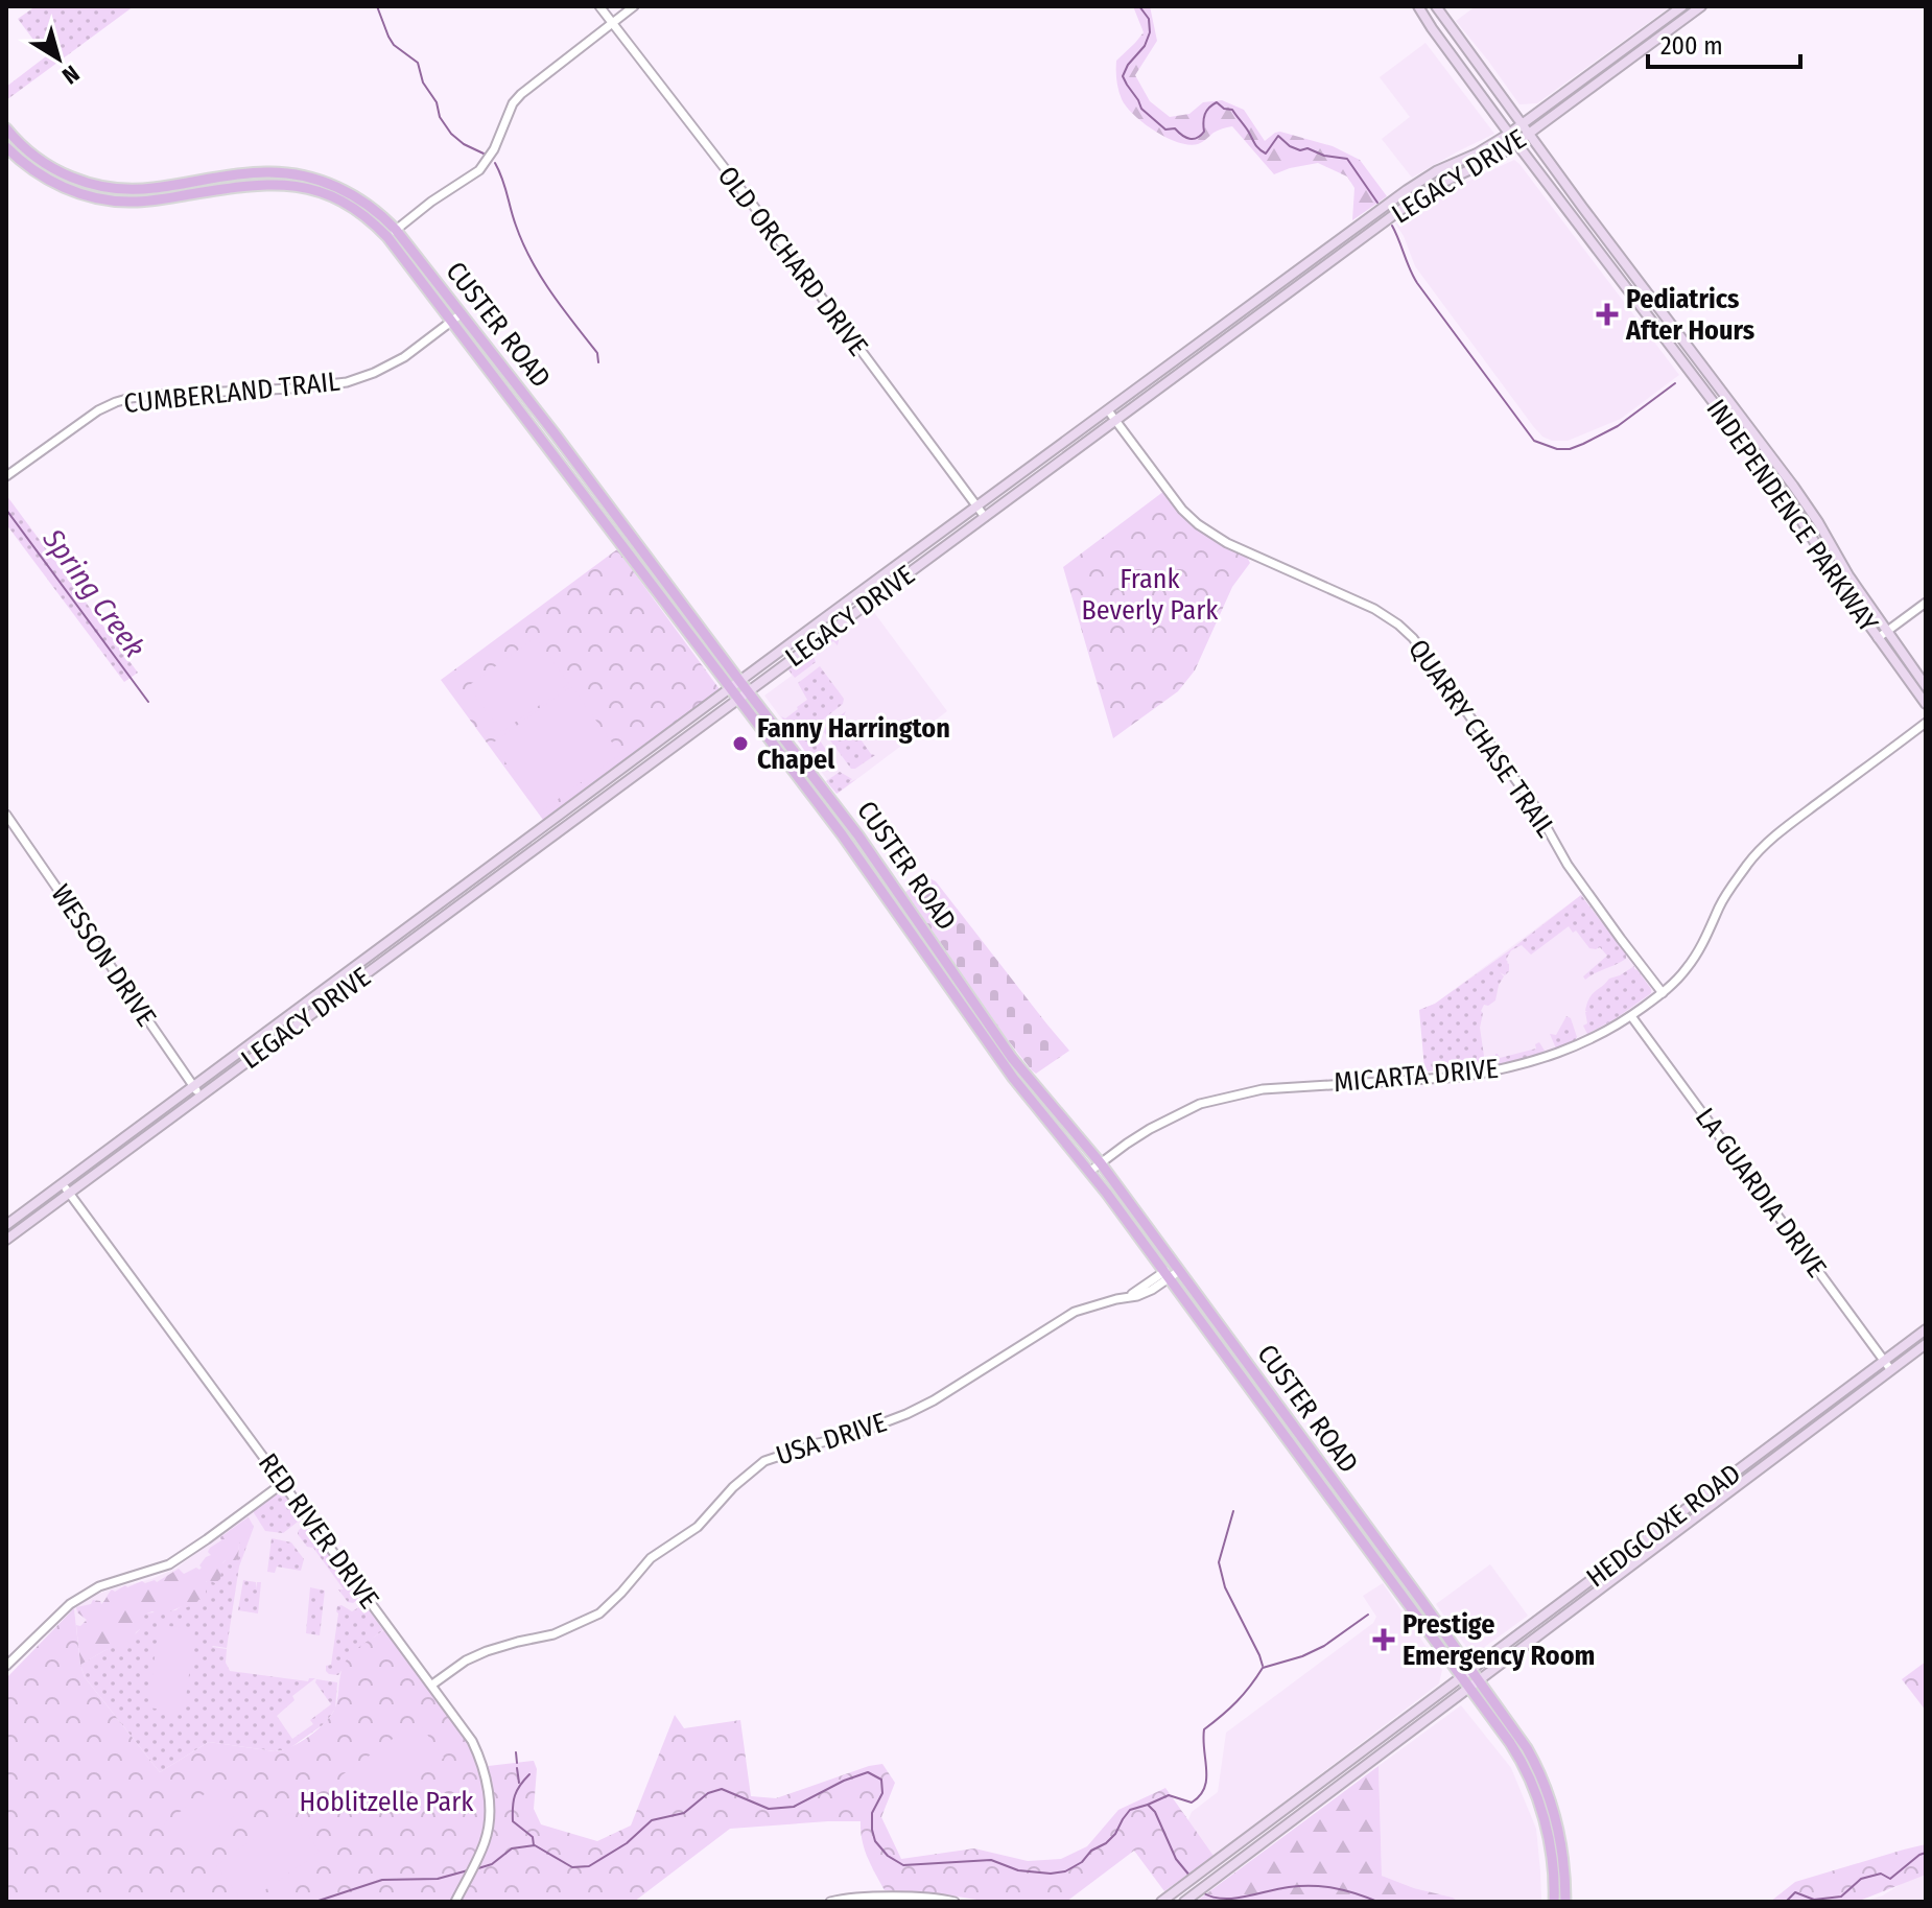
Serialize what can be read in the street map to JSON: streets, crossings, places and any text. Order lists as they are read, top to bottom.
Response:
{
  "streets": {
    "main road": [
      "LEGACY DRIVE",
      "CUSTER ROAD",
      "INDEPENDENCE PARKWAY",
      "HEDGCOXE ROAD"
    ],
    "street": [
      "OLD ORCHARD DRIVE",
      "CUMBERLAND TRAIL",
      "QUARRY CHASE TRAIL",
      "WESSON DRIVE",
      "MICARTA DRIVE",
      "LA GUARDIA DRIVE",
      "USA DRIVE",
      "RED RIVER DRIVE"
    ]
  },
  "crossings": [
    ["LEGACY DRIVE", "OLD ORCHARD DRIVE"],
    ["LEGACY DRIVE", "CUSTER ROAD"],
    ["LEGACY DRIVE", "INDEPENDENCE PARKWAY"],
    ["LEGACY DRIVE", "QUARRY CHASE TRAIL"],
    ["LEGACY DRIVE", "WESSON DRIVE"],
    ["LEGACY DRIVE", "RED RIVER DRIVE"],
    ["CUSTER ROAD", "CUMBERLAND TRAIL"],
    ["CUSTER ROAD", "MICARTA DRIVE"],
    ["CUSTER ROAD", "USA DRIVE"],
    ["CUSTER ROAD", "HEDGCOXE ROAD"],
    ["QUARRY CHASE TRAIL", "MICARTA DRIVE"],
    ["MICARTA DRIVE", "LA GUARDIA DRIVE"],
    ["LA GUARDIA DRIVE", "HEDGCOXE ROAD"],
    ["USA DRIVE", "RED RIVER DRIVE"]
  ],
  "water": ["Spring Creek"],
  "parks": ["Frank Beverly Park", "Hoblitzelle Park"],
  "places": {
    "health": ["Pediatrics After Hours", "Prestige Emergency Room"],
    "other": ["Fanny Harrington Chapel"]
  },
  "scale_bar": "200 m",
  "north": "bottom right"
}
